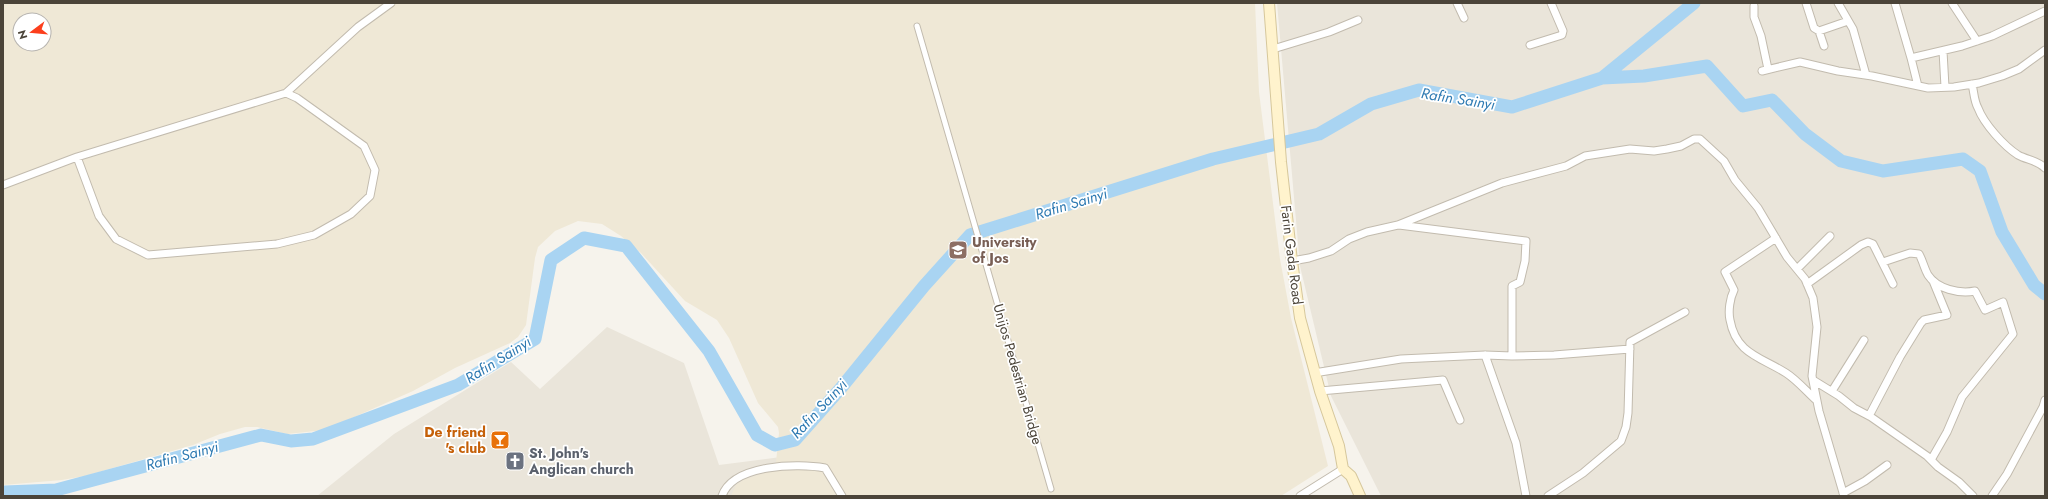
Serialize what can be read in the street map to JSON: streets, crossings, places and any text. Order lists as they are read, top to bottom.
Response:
{
  "streets": {
    "main road": ["Farin Gada Road"],
    "street": ["Unijos Pedestrian Bridge"]
  },
  "water": ["Rafin Sainyi"],
  "places": {
    "school or university": ["University of Jos"],
    "bar": ["De friend 's club"],
    "church": ["St. John's Anglican church"]
  },
  "north": "left"
}
